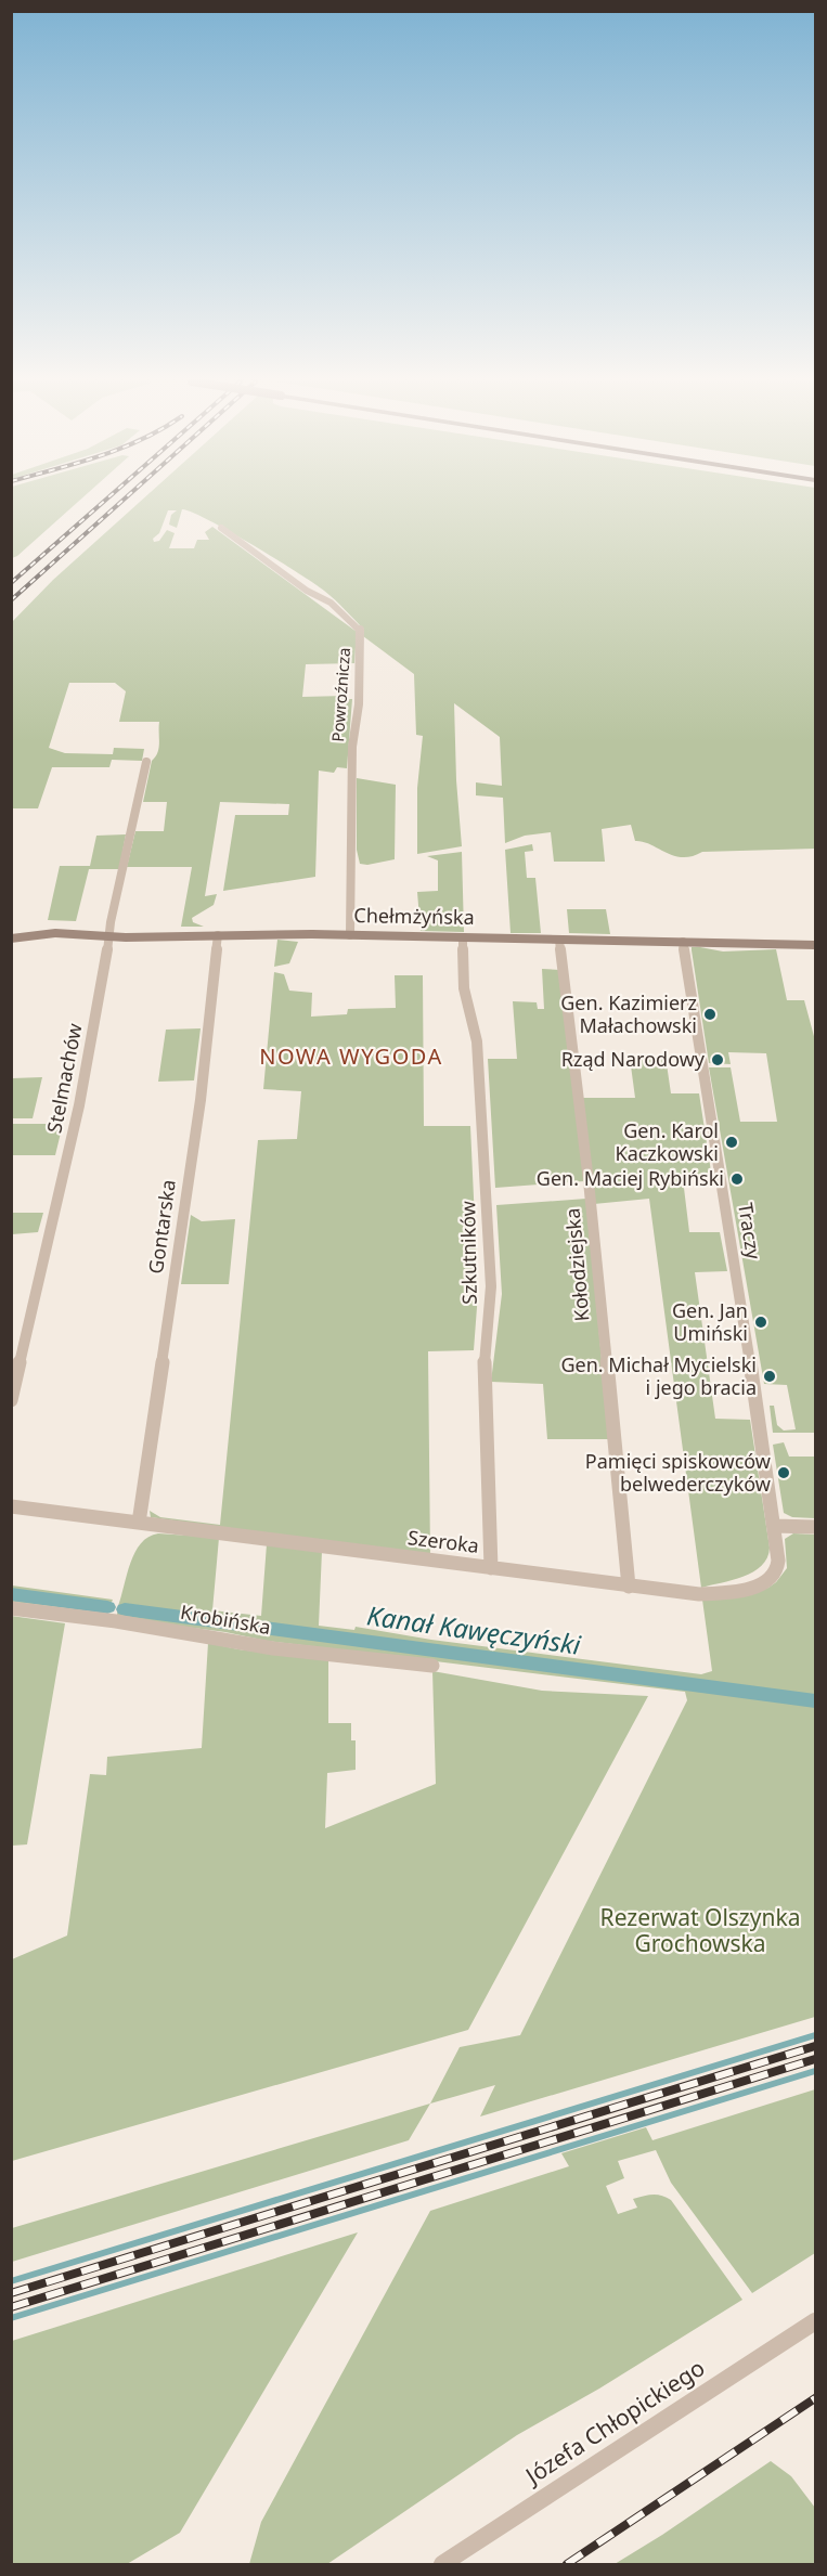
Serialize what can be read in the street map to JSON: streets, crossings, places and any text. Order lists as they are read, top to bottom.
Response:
{
  "streets": {
    "street": [
      "Powroźnicza",
      "Chełmżyńska",
      "Stelmachów",
      "Gontarska",
      "Traczy",
      "Szkutników",
      "Kołodziejska",
      "Szeroka",
      "Krobińska",
      "Józefa Chłopickiego"
    ]
  },
  "crossings": [
    ["Powroźnicza", "Chełmżyńska"],
    ["Chełmżyńska", "Stelmachów"],
    ["Chełmżyńska", "Gontarska"],
    ["Chełmżyńska", "Traczy"],
    ["Chełmżyńska", "Szkutników"],
    ["Chełmżyńska", "Kołodziejska"],
    ["Gontarska", "Szeroka"],
    ["Traczy", "Szeroka"],
    ["Szkutników", "Szeroka"],
    ["Kołodziejska", "Szeroka"]
  ],
  "districts": ["NOWA WYGODA"],
  "water": ["Kanał Kawęczyński"],
  "parks": ["Rezerwat Olszynka Grochowska"],
  "places": [
    "Gen. Kazimierz Małachowski",
    "Rząd Narodowy",
    "Gen. Karol Kaczkowski",
    "Gen. Maciej Rybiński",
    "Gen. Jan Umiński",
    "Gen. Michał Mycielski i jego bracia",
    "Pamięci spiskowców belwederczyków"
  ]
}
